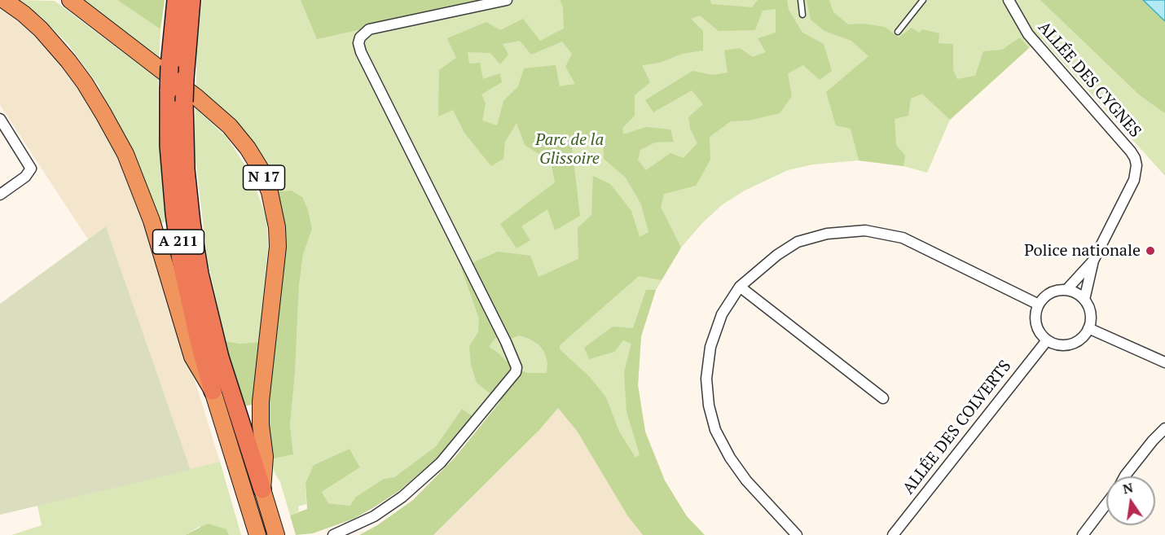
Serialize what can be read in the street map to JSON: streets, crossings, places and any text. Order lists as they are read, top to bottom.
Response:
{
  "streets": {
    "highway": ["N 17", "A 211"],
    "street": ["ALLÉE DES CYGNES", "ALLÉE DES COLVERTS"]
  },
  "crossings": [
    ["ALLÉE DES CYGNES", "ALLÉE DES COLVERTS"],
    ["N 17", "A 211"]
  ],
  "parks": ["Parc de la Glissoire"],
  "places": ["Police nationale"],
  "north": "top"
}
